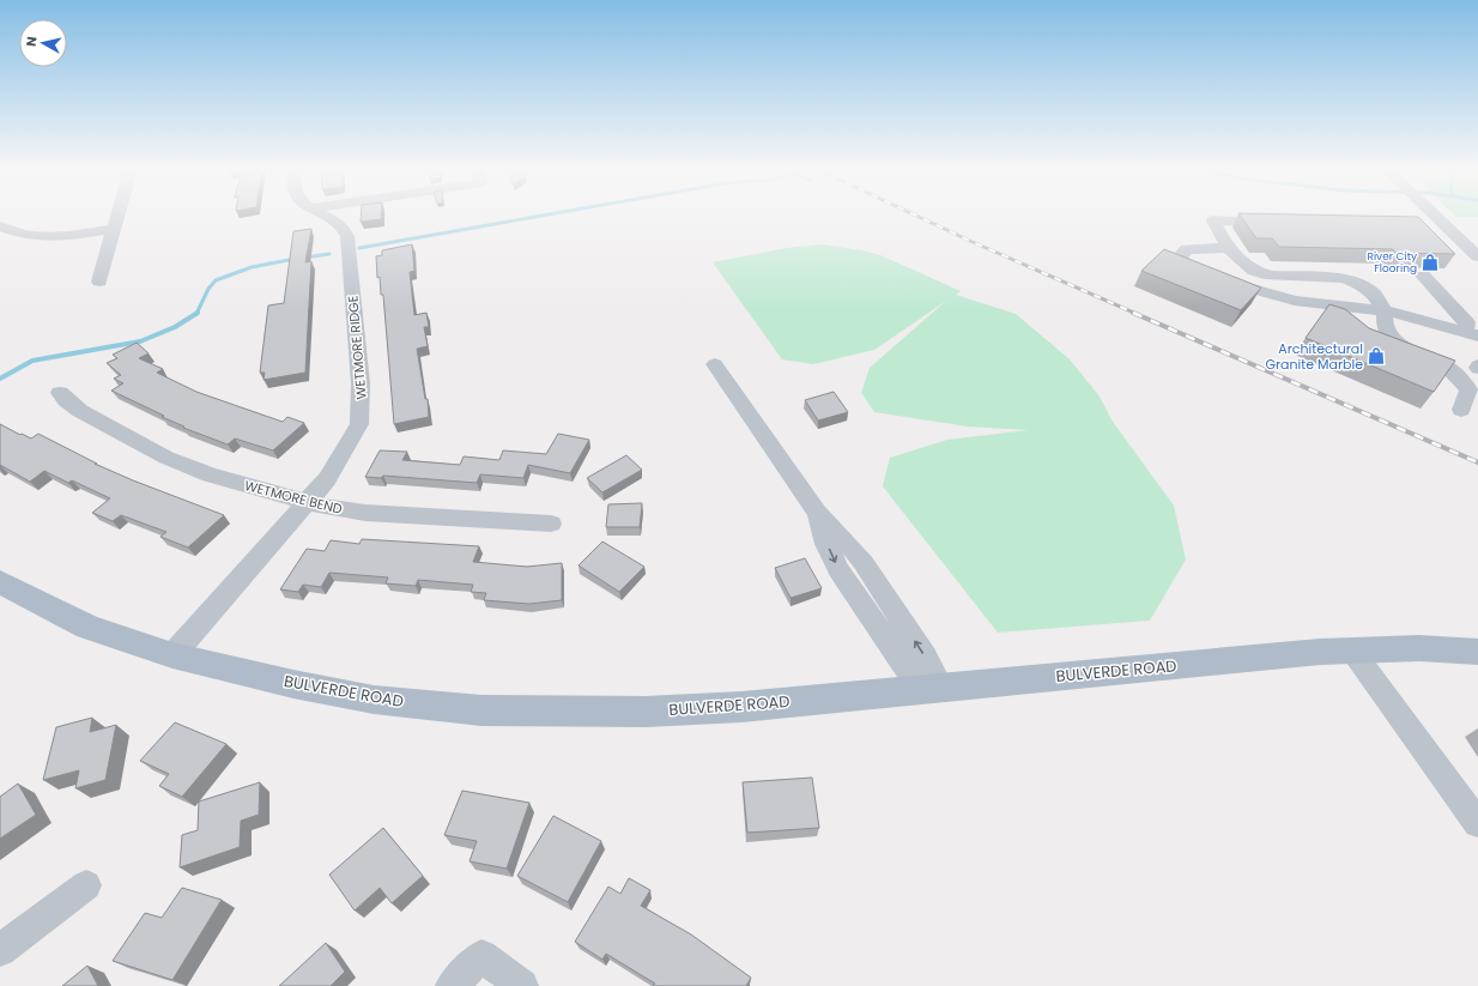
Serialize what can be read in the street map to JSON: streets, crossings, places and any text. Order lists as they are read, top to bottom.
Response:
{
  "streets": {
    "main road": ["BULVERDE ROAD"],
    "street": ["WETMORE RIDGE", "WETMORE BEND"]
  },
  "crossings": [
    ["WETMORE RIDGE", "WETMORE BEND"],
    ["WETMORE RIDGE", "BULVERDE ROAD"]
  ],
  "places": {
    "shop": ["River City Flooring", "Architectural Granite Marble"]
  },
  "north": "left"
}
